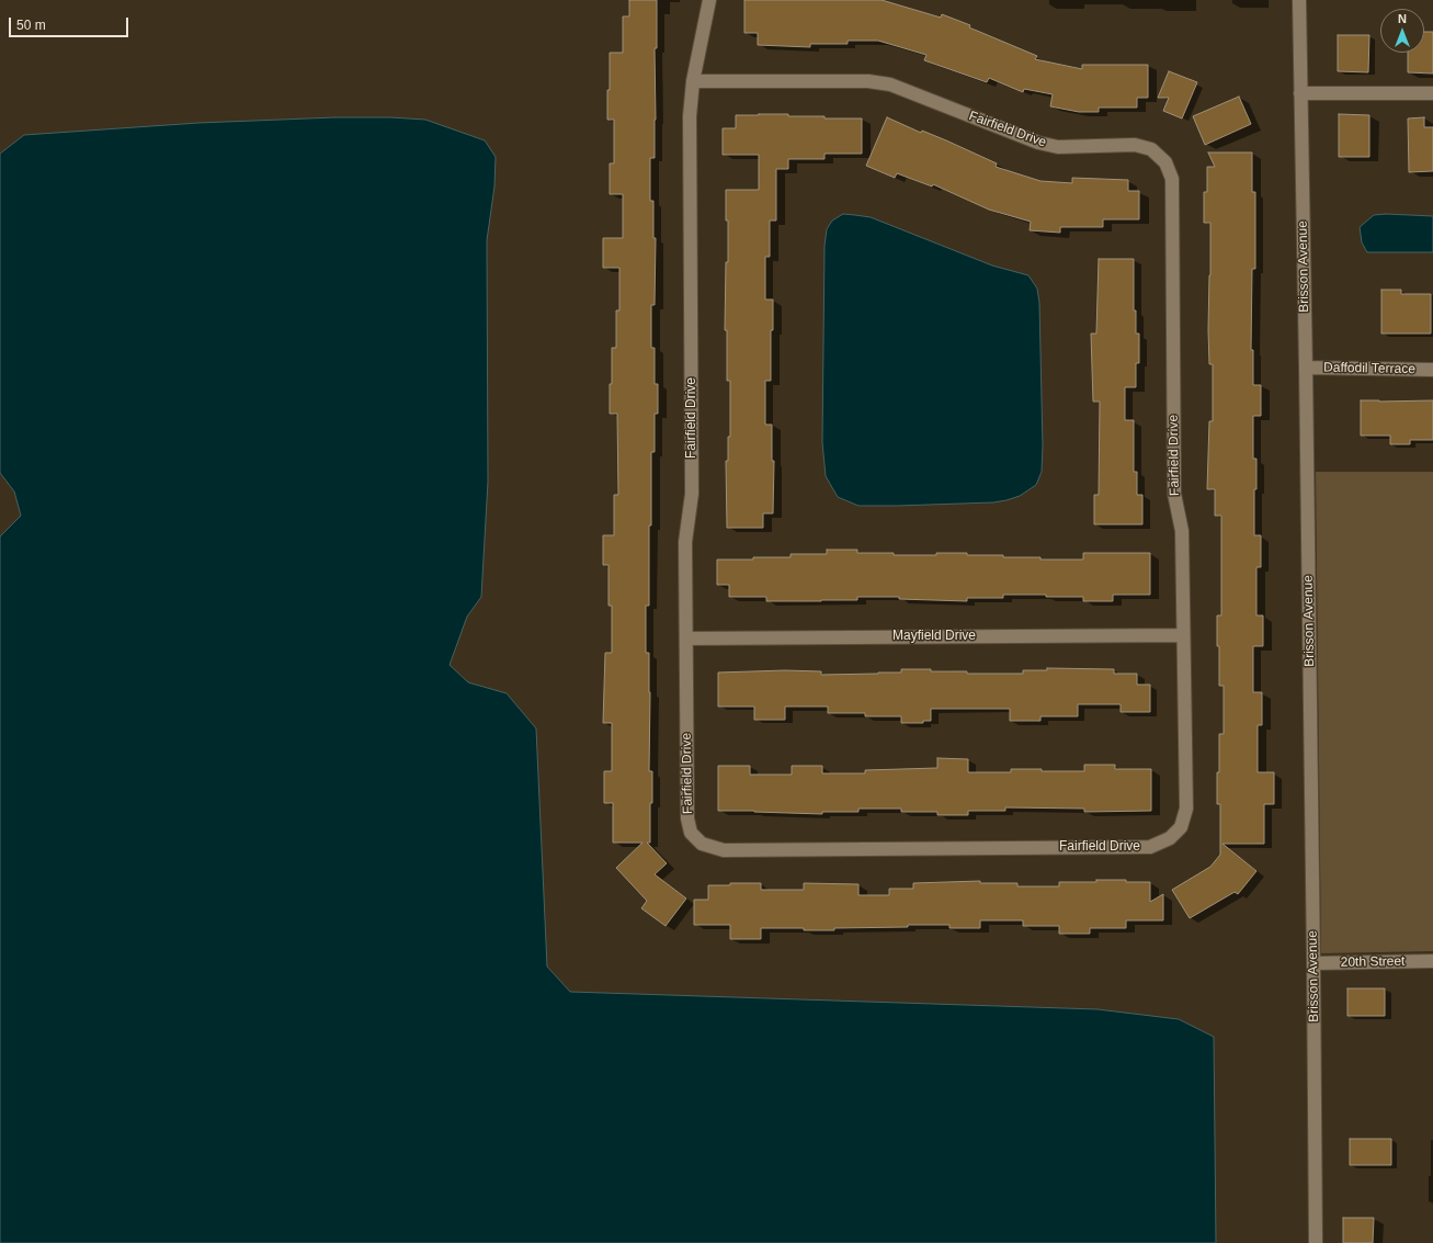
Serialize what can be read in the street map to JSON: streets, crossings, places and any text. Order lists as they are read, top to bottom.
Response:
{
  "streets": {
    "street": [
      "Fairfield Drive",
      "Brisson Avenue",
      "Daffodil Terrace",
      "Mayfield Drive",
      "20th Street"
    ]
  },
  "crossings": [
    ["Fairfield Drive", "Mayfield Drive"],
    ["Brisson Avenue", "Daffodil Terrace"],
    ["Brisson Avenue", "20th Street"]
  ],
  "scale_bar": "50 m",
  "north": "top"
}
